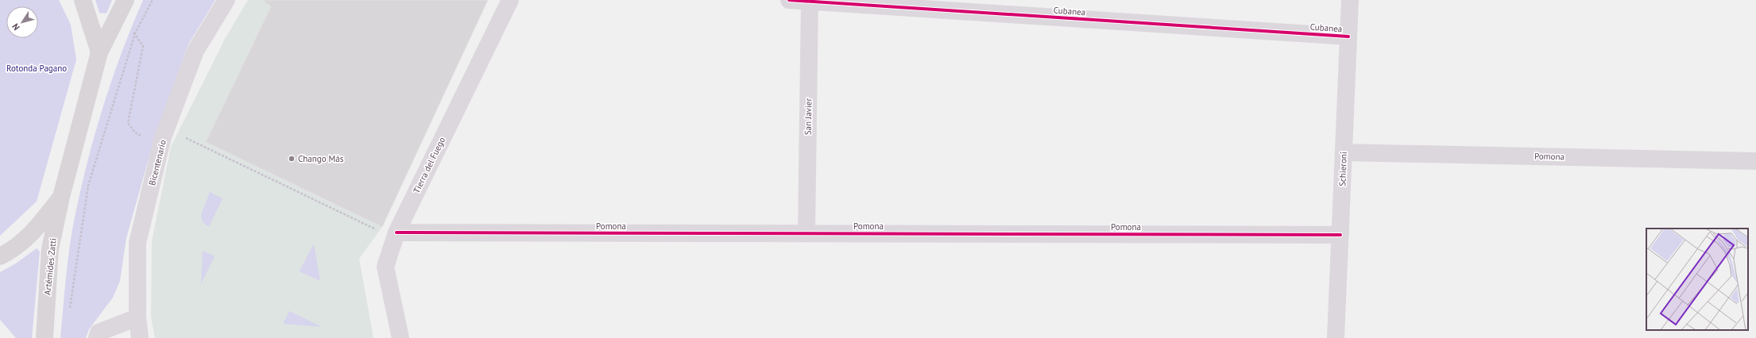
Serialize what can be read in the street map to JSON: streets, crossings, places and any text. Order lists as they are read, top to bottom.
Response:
{
  "streets": {
    "main road": ["Artémides Zatti"],
    "street": [
      "Cubanea",
      "San Javier",
      "Pomona",
      "Bicentenario",
      "Tierra del Fuego",
      "Schieroni"
    ]
  },
  "crossings": [
    ["Cubanea", "San Javier"],
    ["Cubanea", "Schieroni"],
    ["San Javier", "Pomona"],
    ["Pomona", "Tierra del Fuego"],
    ["Pomona", "Schieroni"]
  ],
  "parks": ["Rotonda Pagano"],
  "places": ["Chango Más"],
  "north": "bottom left"
}
